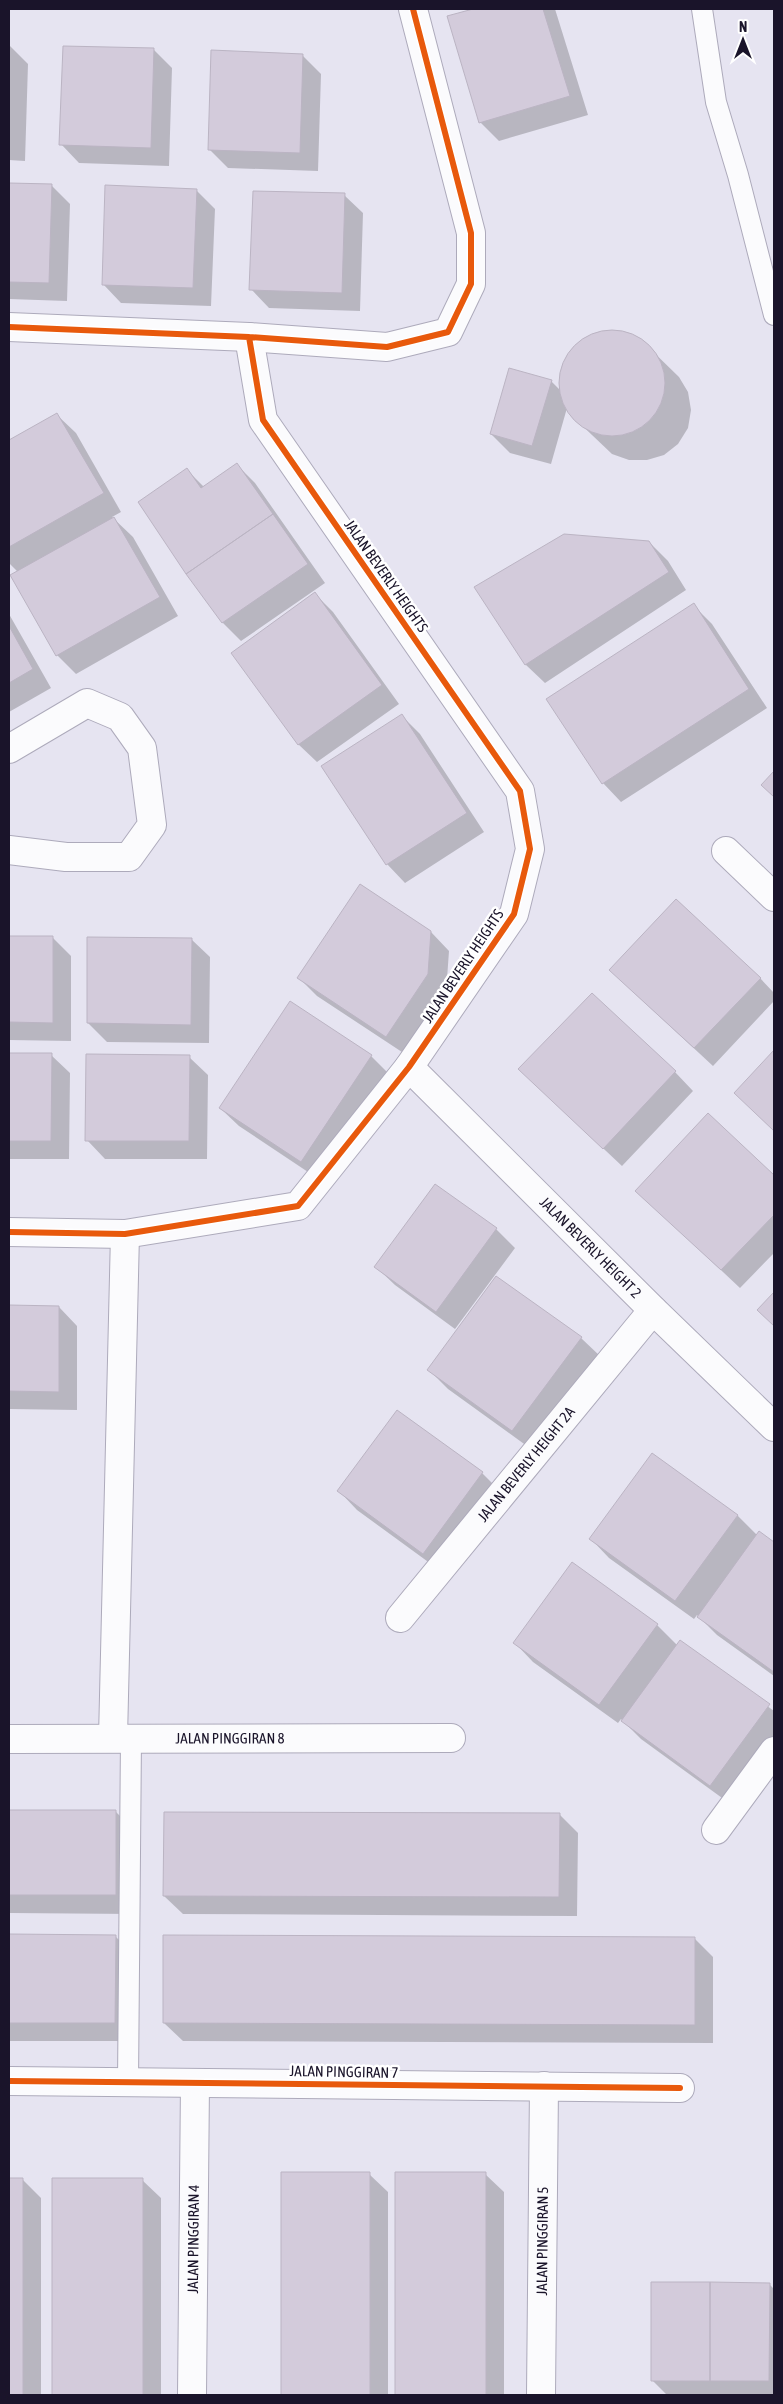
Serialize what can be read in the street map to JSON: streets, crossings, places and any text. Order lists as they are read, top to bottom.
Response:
{
  "streets": {
    "street": [
      "JALAN BEVERLY HEIGHTS",
      "JALAN BEVERLY HEIGHT 2",
      "JALAN BEVERLY HEIGHT 2A",
      "JALAN PINGGIRAN 8",
      "JALAN PINGGIRAN 7",
      "JALAN PINGGIRAN 4",
      "JALAN PINGGIRAN 5"
    ]
  },
  "crossings": [
    ["JALAN BEVERLY HEIGHTS", "JALAN BEVERLY HEIGHT 2"],
    ["JALAN BEVERLY HEIGHT 2", "JALAN BEVERLY HEIGHT 2A"],
    ["JALAN PINGGIRAN 7", "JALAN PINGGIRAN 4"],
    ["JALAN PINGGIRAN 7", "JALAN PINGGIRAN 5"]
  ],
  "north": "top"
}
